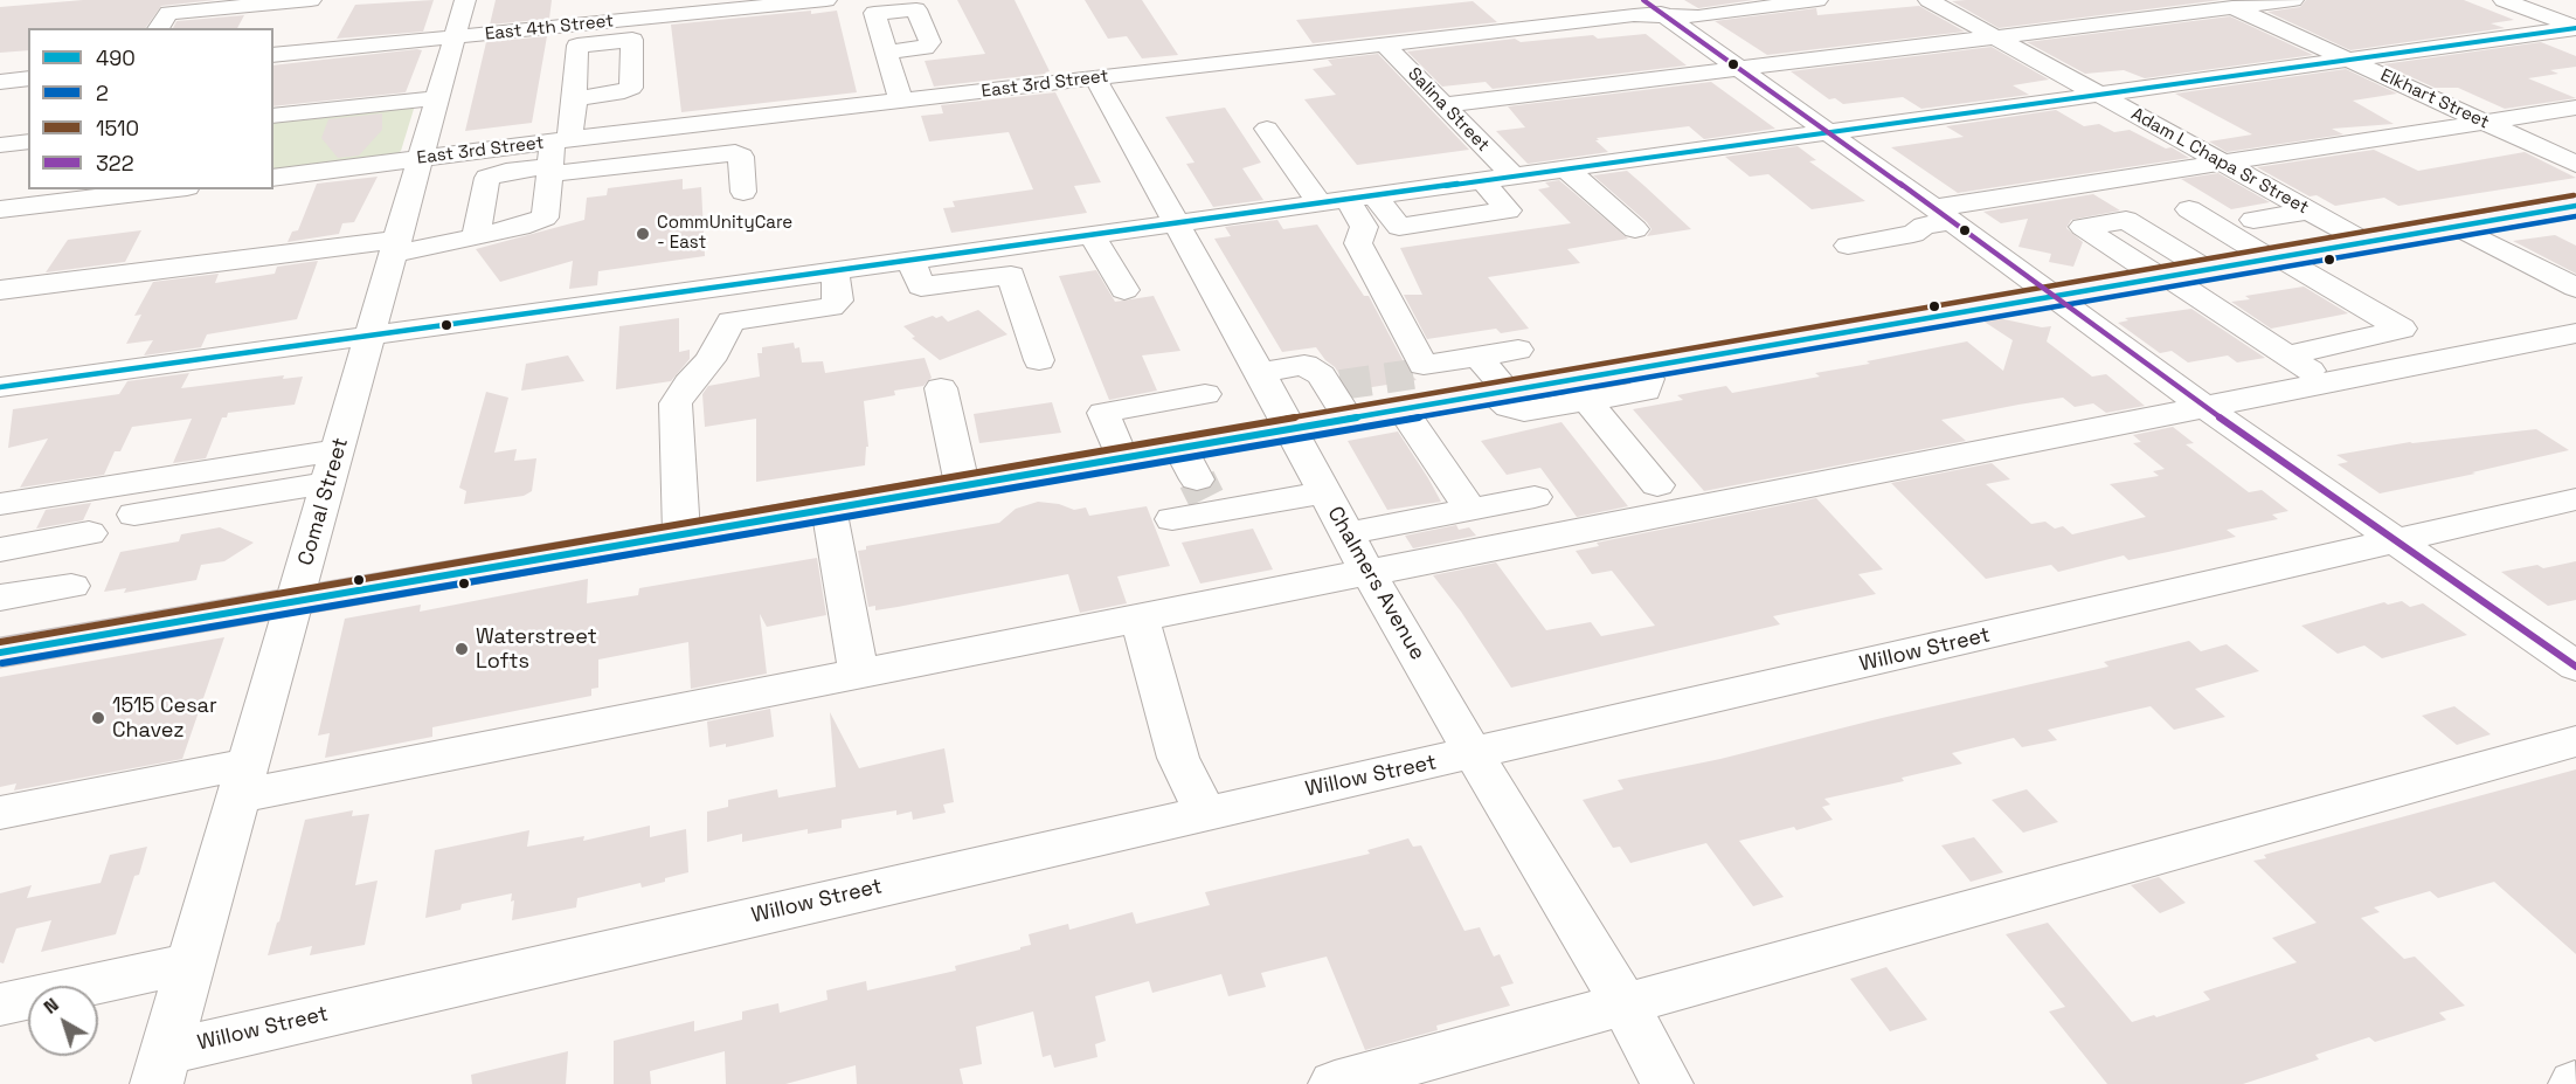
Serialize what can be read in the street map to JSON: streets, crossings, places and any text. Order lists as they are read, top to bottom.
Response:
{
  "streets": {
    "street": [
      "East 4th Street",
      "East 3rd Street",
      "Elkhart Street",
      "Salina Street",
      "Adam L Chapa Sr Street",
      "Comal Street",
      "Chalmers Avenue",
      "Willow Street"
    ]
  },
  "crossings": [
    ["East 4th Street", "Comal Street"],
    ["East 3rd Street", "Salina Street"],
    ["East 3rd Street", "Comal Street"],
    ["East 3rd Street", "Chalmers Avenue"],
    ["Comal Street", "Willow Street"],
    ["Chalmers Avenue", "Willow Street"]
  ],
  "places": ["CommUnityCare - East", "Waterstreet Lofts", "1515 Cesar Chavez"],
  "lines": [
    "transit line 322",
    "transit line 490",
    "transit line 1510",
    "transit line 2"
  ],
  "legend": [
    "490",
    "2",
    "1510",
    "322"
  ],
  "north": "top left"
}
